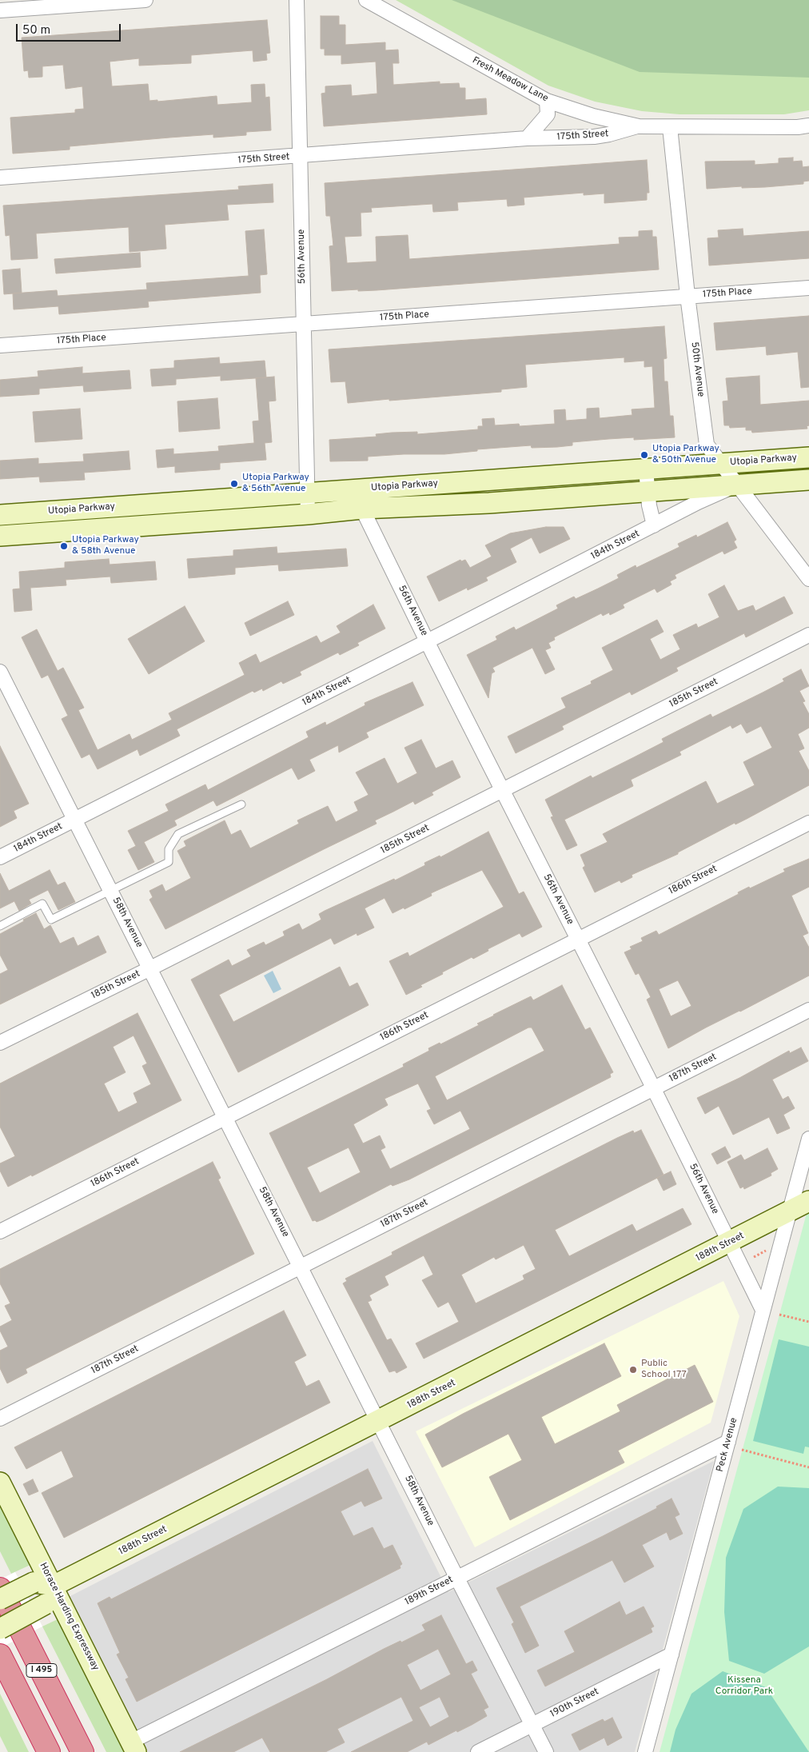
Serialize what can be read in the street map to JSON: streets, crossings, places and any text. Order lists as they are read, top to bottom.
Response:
{
  "streets": {
    "highway": ["I 495"],
    "main road": ["Utopia Parkway", "188th Street", "Horace Harding Expressway"],
    "street": [
      "Fresh Meadow Lane",
      "175th Street",
      "56th Avenue",
      "175th Place",
      "50th Avenue",
      "184th Street",
      "185th Street",
      "186th Street",
      "58th Avenue",
      "187th Street",
      "Peck Avenue",
      "189th Street",
      "190th Street"
    ]
  },
  "crossings": [
    ["Fresh Meadow Lane", "175th Street"],
    ["Fresh Meadow Lane", "50th Avenue"],
    ["175th Street", "56th Avenue"],
    ["56th Avenue", "175th Place"],
    ["56th Avenue", "Utopia Parkway"],
    ["56th Avenue", "184th Street"],
    ["56th Avenue", "185th Street"],
    ["56th Avenue", "186th Street"],
    ["56th Avenue", "187th Street"],
    ["56th Avenue", "188th Street"],
    ["56th Avenue", "Peck Avenue"],
    ["175th Place", "50th Avenue"],
    ["50th Avenue", "Utopia Parkway"],
    ["50th Avenue", "184th Street"],
    ["Utopia Parkway", "184th Street"],
    ["184th Street", "58th Avenue"],
    ["185th Street", "58th Avenue"],
    ["186th Street", "58th Avenue"],
    ["58th Avenue", "187th Street"],
    ["58th Avenue", "188th Street"],
    ["58th Avenue", "189th Street"],
    ["58th Avenue", "190th Street"],
    ["188th Street", "Peck Avenue"],
    ["188th Street", "Horace Harding Expressway"],
    ["Peck Avenue", "189th Street"],
    ["Peck Avenue", "190th Street"],
    ["189th Street", "Horace Harding Expressway"]
  ],
  "parks": ["Kissena Corridor Park"],
  "places": [
    "Utopia Parkway & 50th Avenue",
    "Utopia Parkway & 56th Avenue",
    "Utopia Parkway & 58th Avenue",
    "Public School 177"
  ],
  "scale_bar": "50 m"
}
